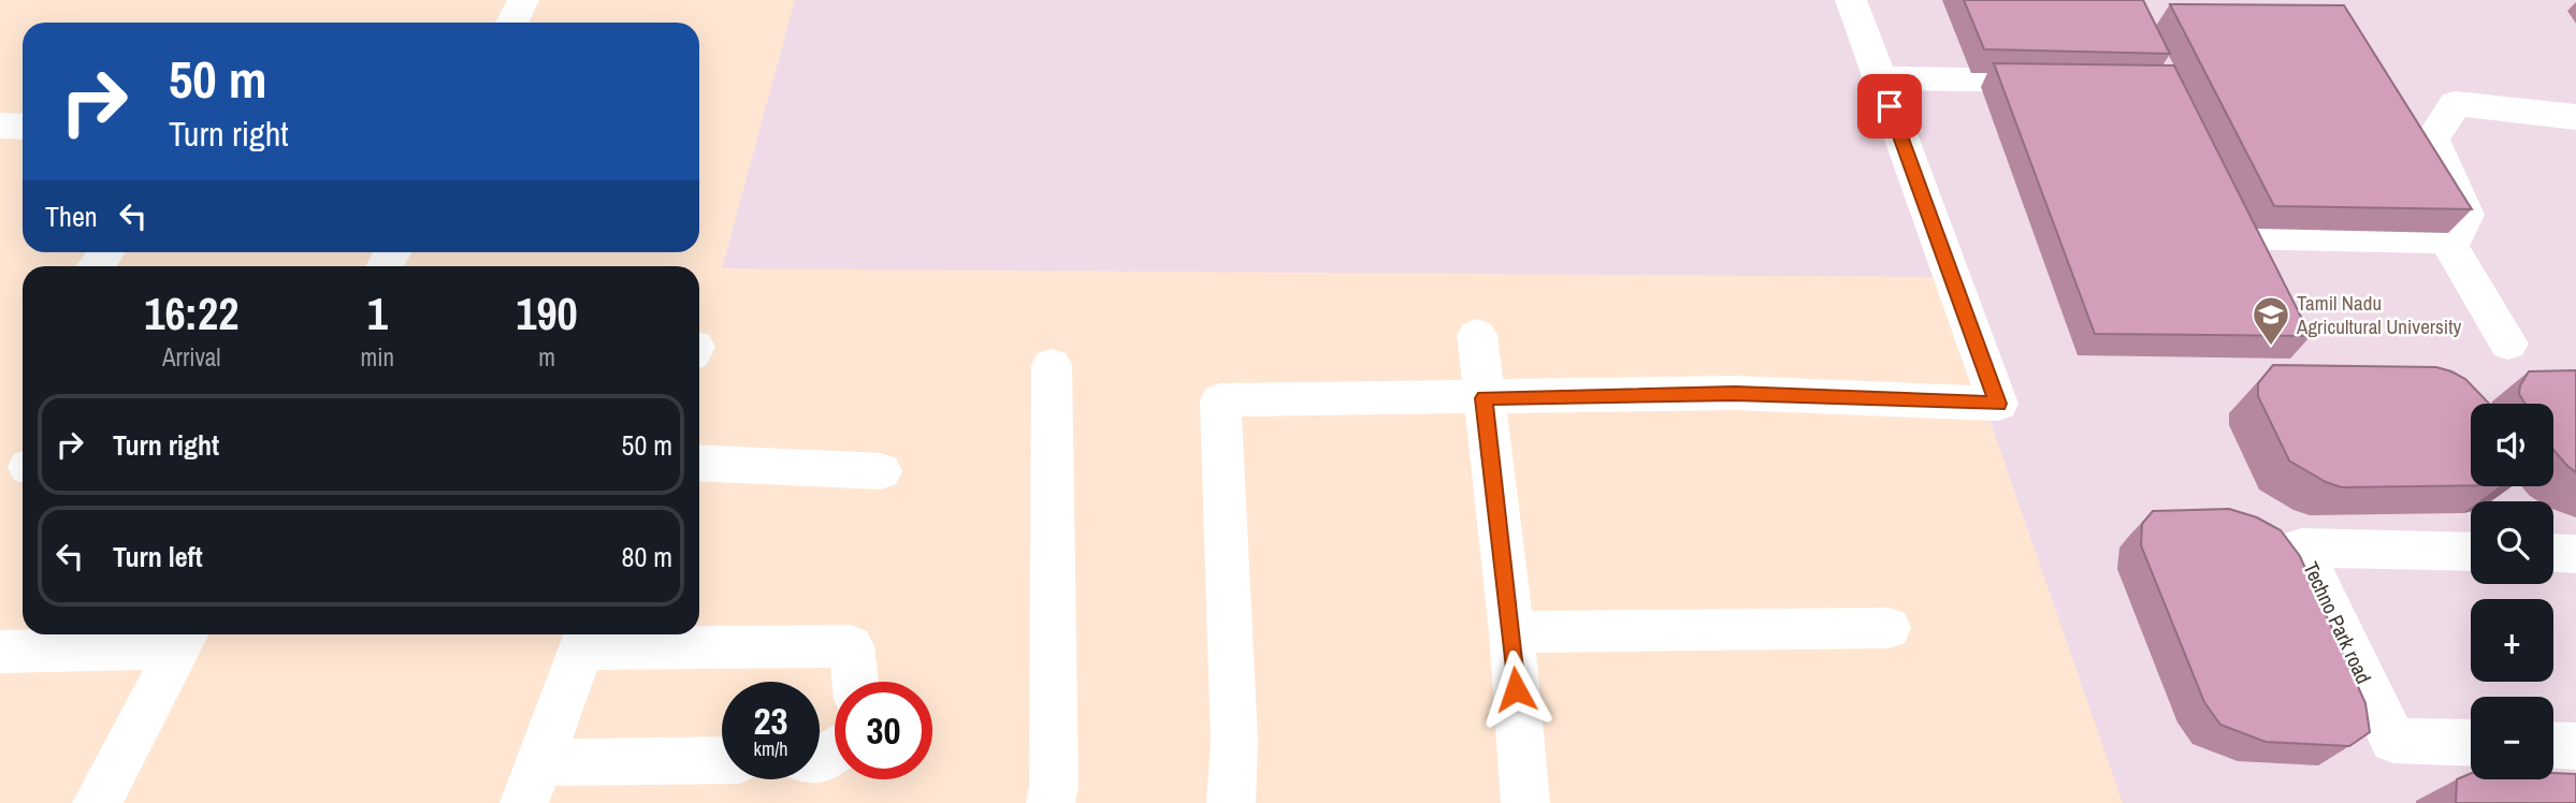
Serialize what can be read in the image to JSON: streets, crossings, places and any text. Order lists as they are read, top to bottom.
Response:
{
  "streets": {
    "street": ["Techno Park road"]
  },
  "places": {
    "school or university": ["Tamil Nadu Agricultural University"]
  },
  "page": {
    "turn": ["50 m", "Turn right"],
    "then": "Then",
    "eta": [
      "16:22",
      "Arrival",
      "1",
      "min",
      "190",
      "m"
    ],
    "list": [
      {
        "name": "Turn right",
        "value": "50 m"
      },
      {
        "name": "Turn left",
        "value": "80 m"
      }
    ],
    "map_buttons": ["+", "−"],
    "speed": "23 km/h",
    "limit": "30"
  }
}
